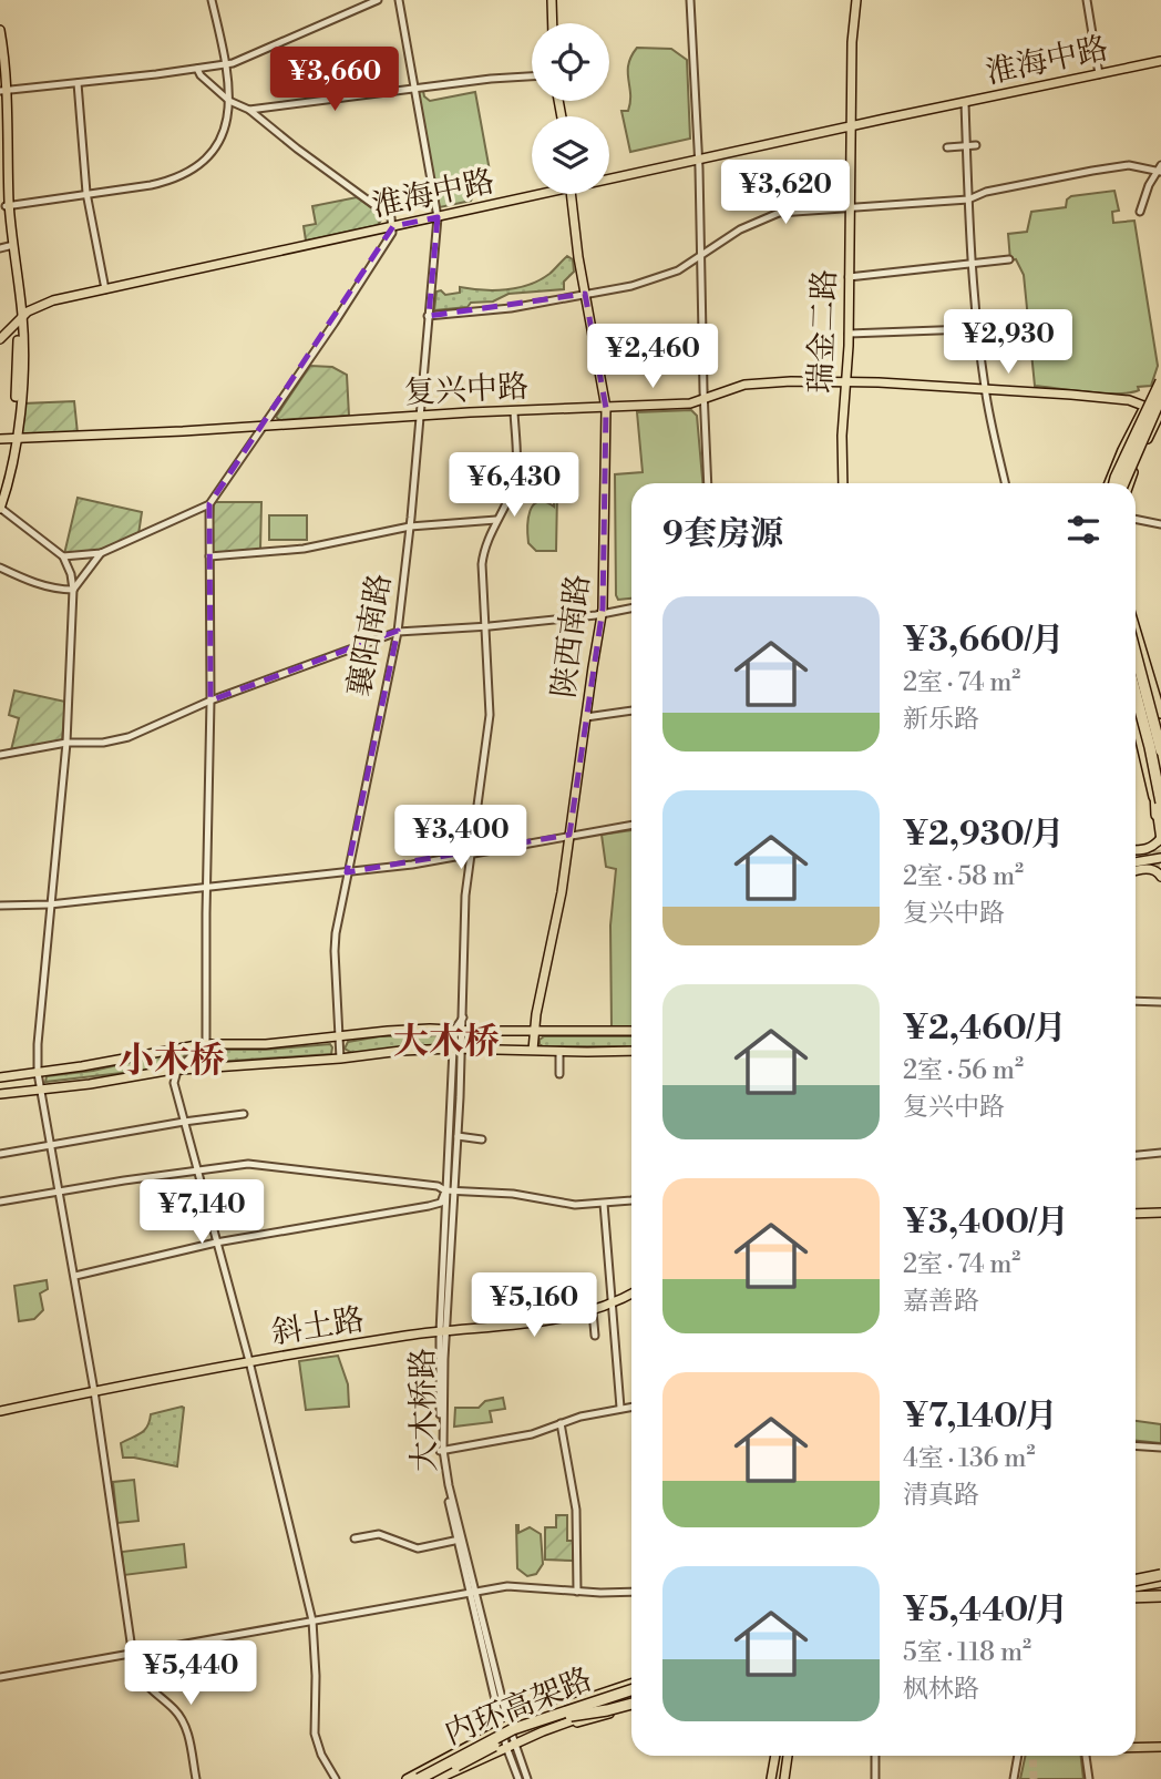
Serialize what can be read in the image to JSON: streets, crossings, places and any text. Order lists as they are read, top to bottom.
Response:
{
  "streets": {
    "highway": ["内环高架路"],
    "main road": [
      "淮海中路",
      "瑞金二路",
      "复兴中路",
      "陕西南路",
      "斜土路"
    ],
    "street": ["襄阳南路", "大木桥路"]
  },
  "crossings": [
    ["淮海中路", "瑞金二路"],
    ["淮海中路", "襄阳南路"],
    ["瑞金二路", "复兴中路"],
    ["复兴中路", "襄阳南路"],
    ["复兴中路", "陕西南路"],
    ["复兴中路", "大木桥路"],
    ["斜土路", "大木桥路"]
  ],
  "districts": ["大木桥", "小木桥"],
  "page": {
    "price": [
      "¥3,660",
      "¥3,620",
      "¥2,930",
      "¥2,460",
      "¥6,430",
      "¥3,400",
      "¥7,140",
      "¥5,160",
      "¥5,440"
    ],
    "heading": "9套房源",
    "list": [
      {
        "name": "¥3,660/月",
        "note": "2室 · 74 m² · 新乐路"
      },
      {
        "name": "¥2,930/月",
        "note": "2室 · 58 m² · 复兴中路"
      },
      {
        "name": "¥2,460/月",
        "note": "2室 · 56 m² · 复兴中路"
      },
      {
        "name": "¥3,400/月",
        "note": "2室 · 74 m² · 嘉善路"
      },
      {
        "name": "¥7,140/月",
        "note": "4室 · 136 m² · 清真路"
      },
      {
        "name": "¥5,440/月",
        "note": "5室 · 118 m² · 枫林路"
      }
    ]
  }
}
